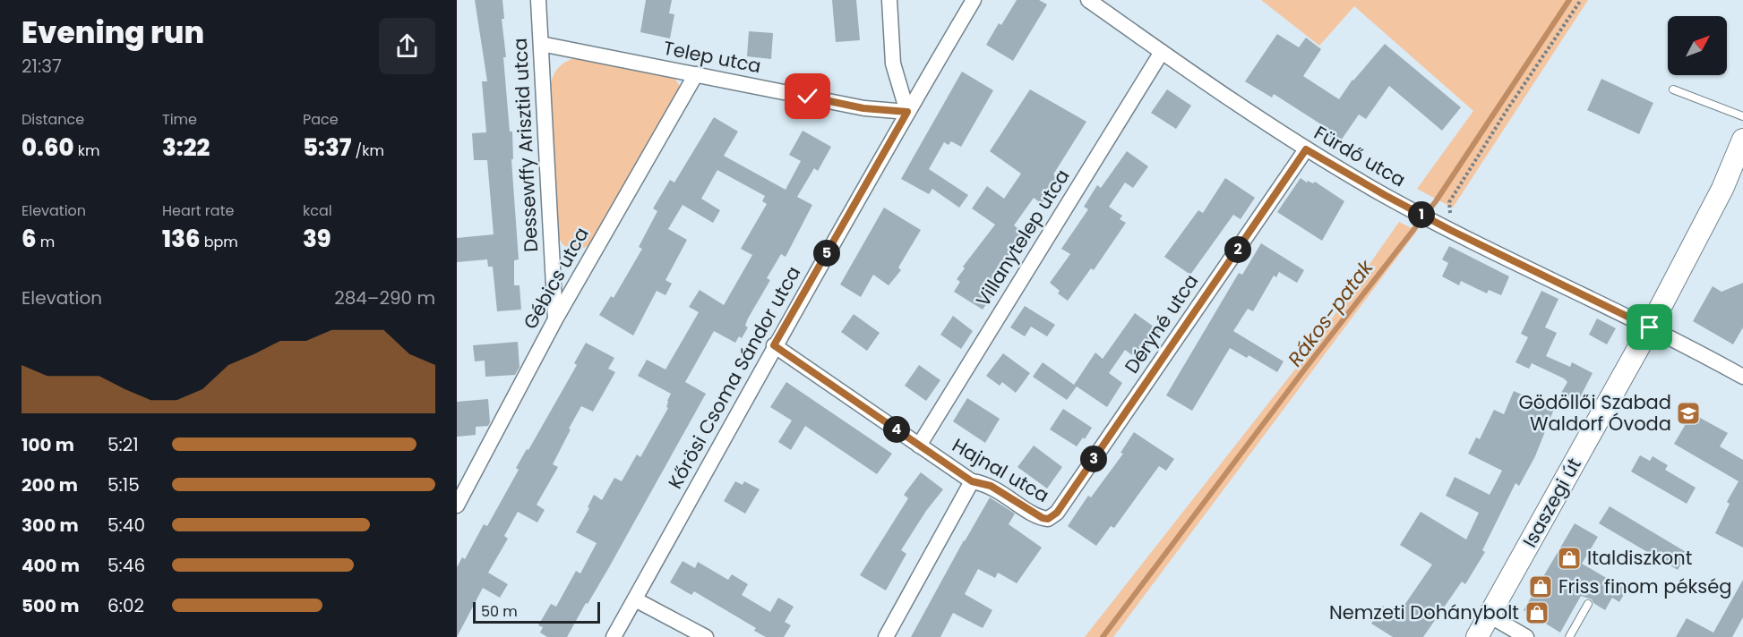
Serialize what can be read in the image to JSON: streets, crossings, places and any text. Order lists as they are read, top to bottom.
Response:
{
  "streets": {
    "main road": ["Isaszegi út"],
    "street": [
      "Telep utca",
      "Dessewffy Arisztid utca",
      "Fürdő utca",
      "Villanytelep utca",
      "Gébics utca",
      "Déryné utca",
      "Kőrösi Csoma Sándor utca",
      "Hajnal utca"
    ]
  },
  "crossings": [
    ["Telep utca", "Dessewffy Arisztid utca"],
    ["Telep utca", "Gébics utca"],
    ["Telep utca", "Kőrösi Csoma Sándor utca"],
    ["Dessewffy Arisztid utca", "Gébics utca"],
    ["Fürdő utca", "Villanytelep utca"],
    ["Fürdő utca", "Déryné utca"],
    ["Fürdő utca", "Isaszegi út"],
    ["Villanytelep utca", "Hajnal utca"],
    ["Déryné utca", "Hajnal utca"],
    ["Kőrösi Csoma Sándor utca", "Hajnal utca"]
  ],
  "water": ["Rákos-patak"],
  "places": {
    "school or university": ["Gödöllői Szabad Waldorf Óvoda"],
    "shop": ["Italdiszkont", "Friss finom pékség", "Nemzeti Dohánybolt"]
  },
  "scale_bar": "50 m",
  "north": "top right",
  "page": {
    "heading": ["Evening run", "21:37"],
    "stats": [
      ["Distance", "0.60 km"],
      ["Time", "3:22"],
      ["Pace", "5:37 /km"],
      ["Elevation", "6 m"],
      ["Heart rate", "136 bpm"],
      ["kcal", "39"]
    ],
    "pins": [
      "1",
      "2",
      "5",
      "4",
      "3"
    ],
    "chart": ["Elevation", "284–290 m"],
    "list": [
      {
        "name": "100 m",
        "note": "5:21"
      },
      {
        "name": "200 m",
        "note": "5:15"
      },
      {
        "name": "300 m",
        "note": "5:40"
      },
      {
        "name": "400 m",
        "note": "5:46"
      },
      {
        "name": "500 m",
        "note": "6:02"
      }
    ],
    "scale": "50 m"
  }
}
